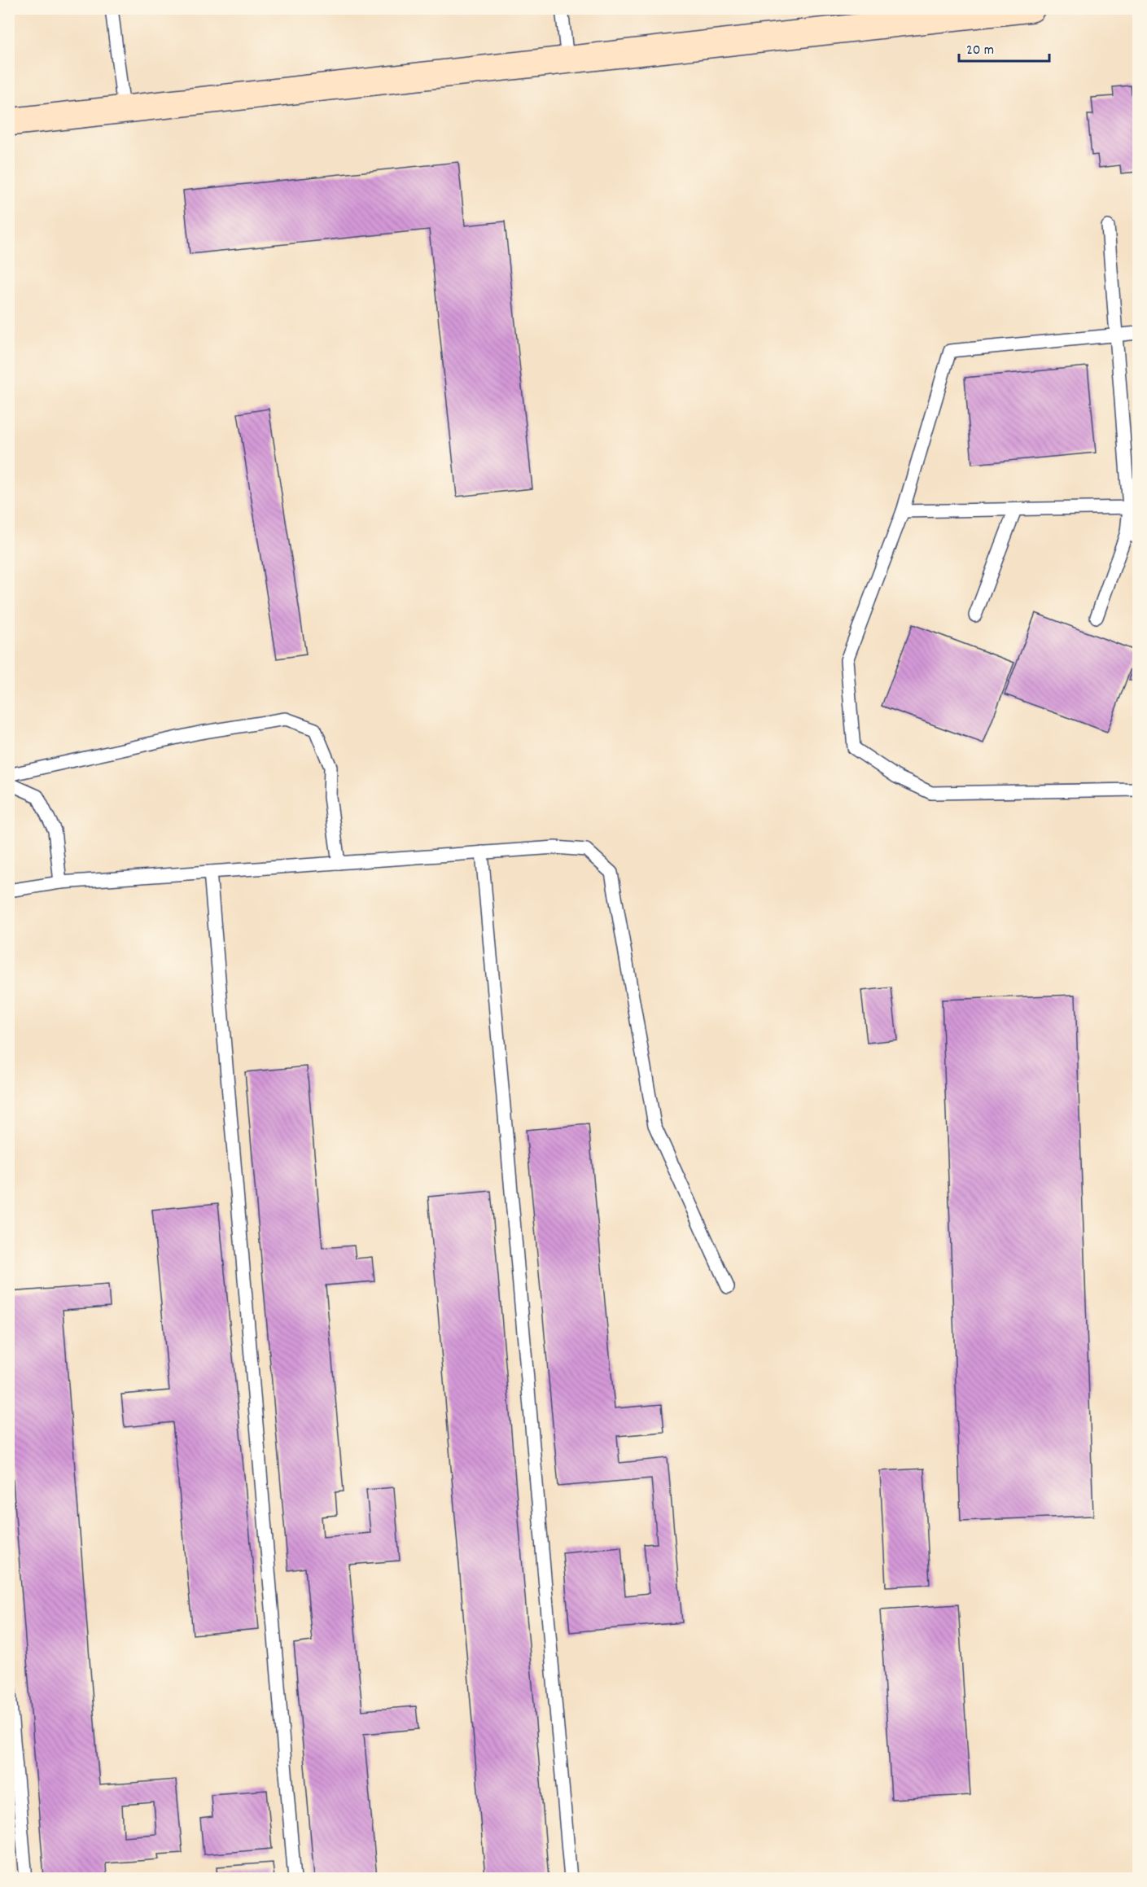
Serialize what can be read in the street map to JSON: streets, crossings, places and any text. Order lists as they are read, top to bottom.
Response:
{
  "scale_bar": "20 m"
}
